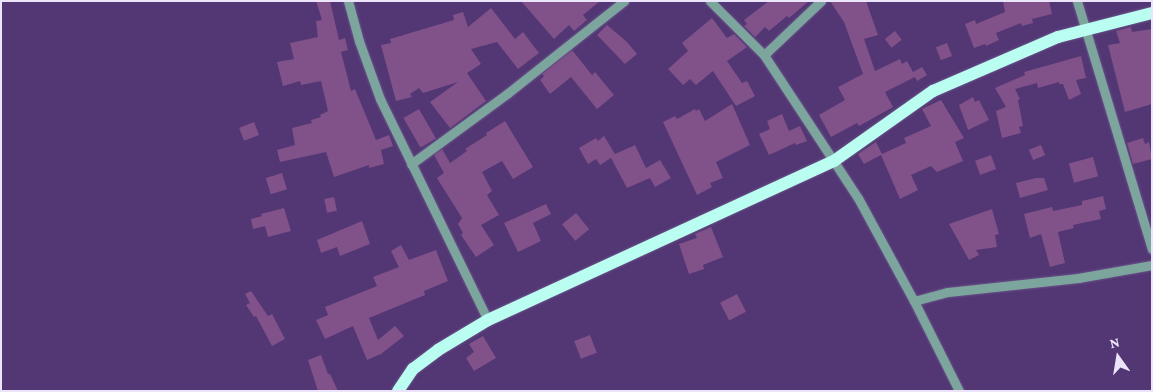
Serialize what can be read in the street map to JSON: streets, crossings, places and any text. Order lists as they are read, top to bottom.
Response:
{
  "north": "top"
}
